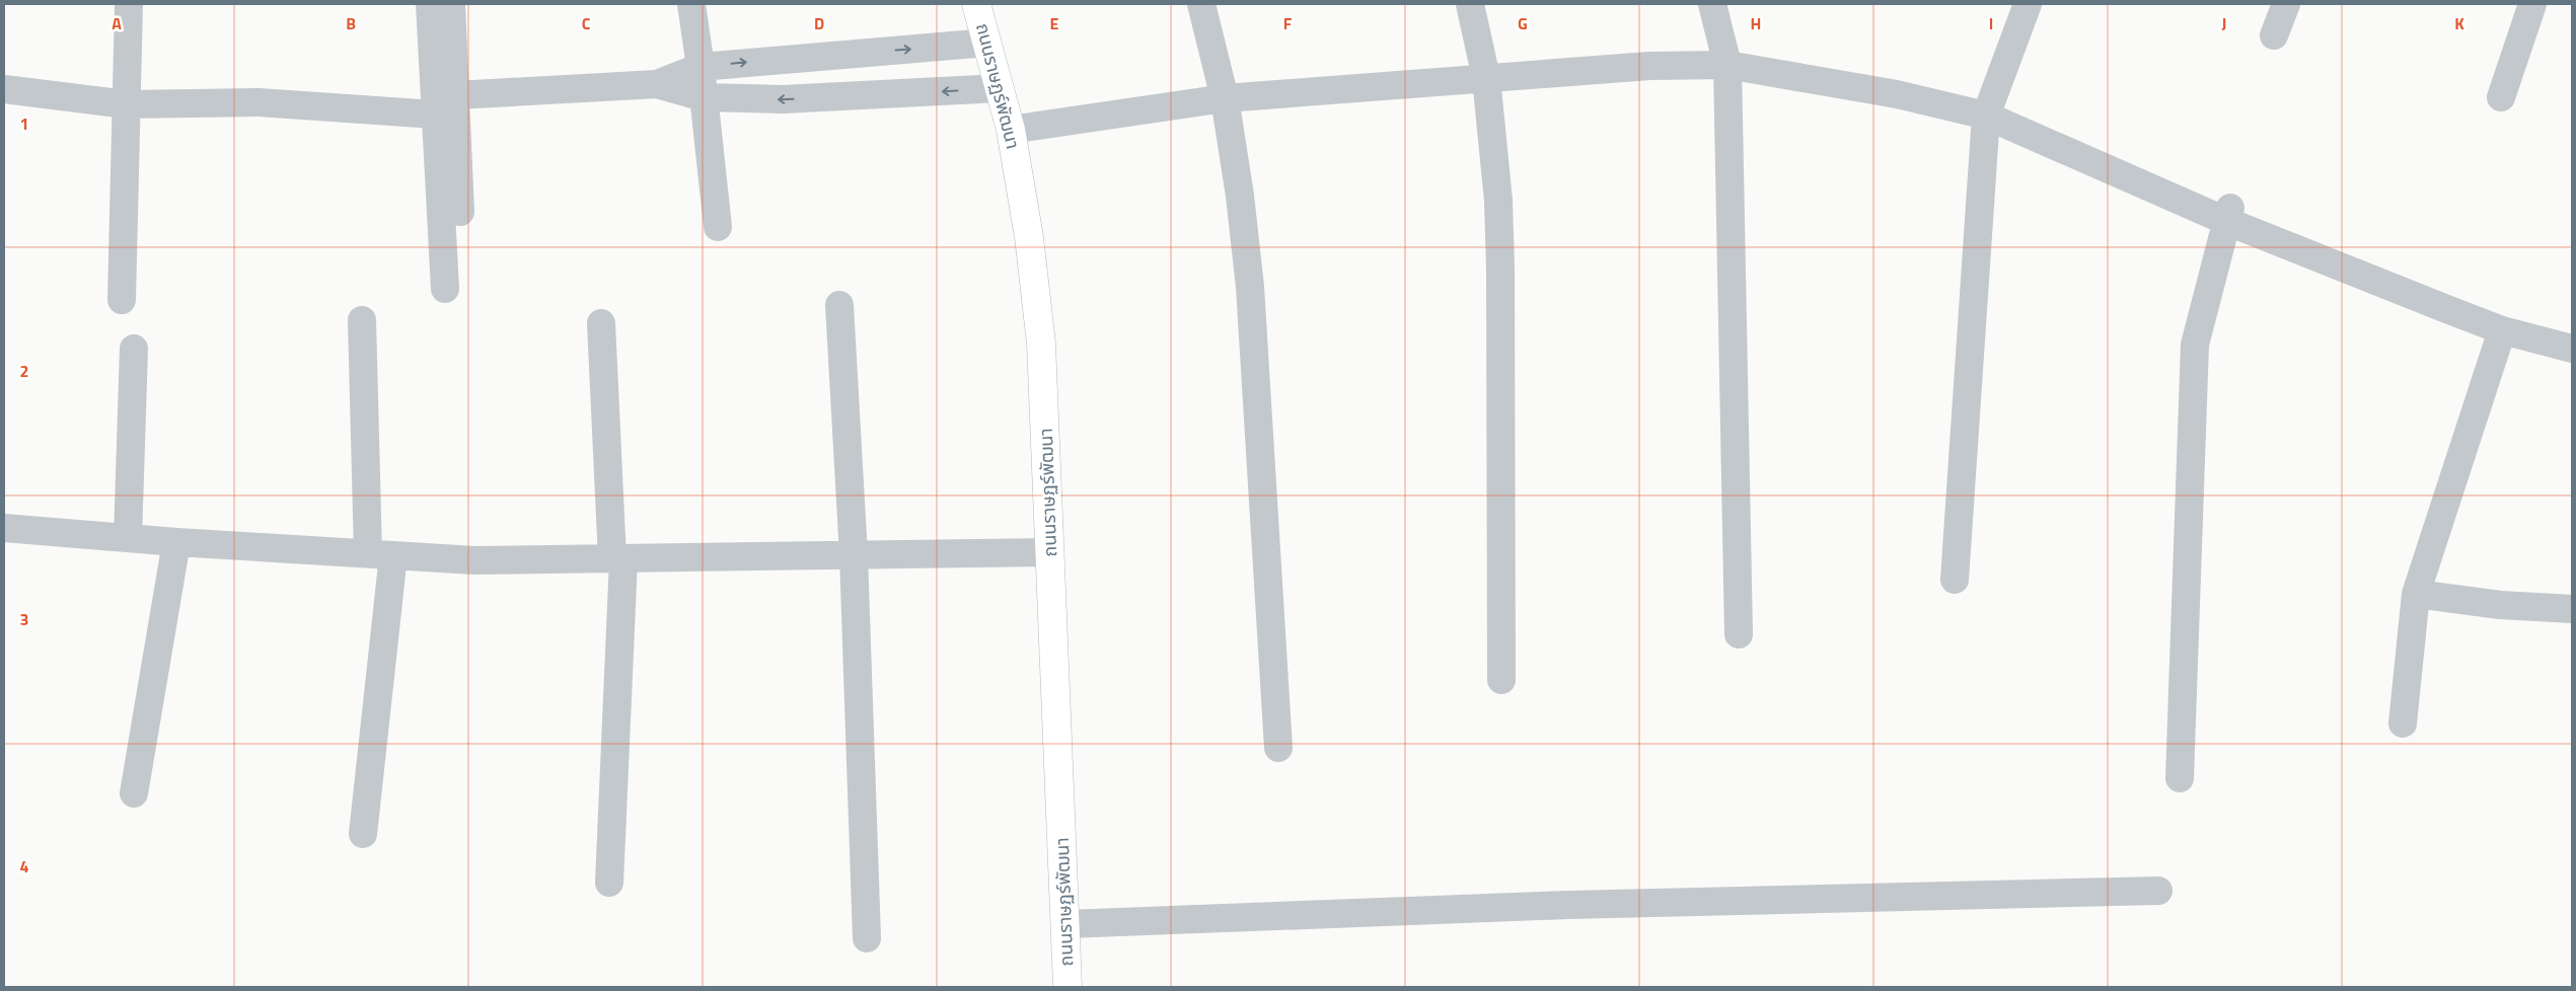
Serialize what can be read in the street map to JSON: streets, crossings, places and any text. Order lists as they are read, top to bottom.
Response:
{
  "streets": {
    "street": ["ถนนราษฏร์พัฒนา"]
  },
  "grid": {
    "columns": [
      "A",
      "B",
      "C",
      "D",
      "E",
      "F",
      "G",
      "H",
      "I",
      "J",
      "K"
    ],
    "rows": [
      "1",
      "2",
      "3",
      "4"
    ]
  }
}
